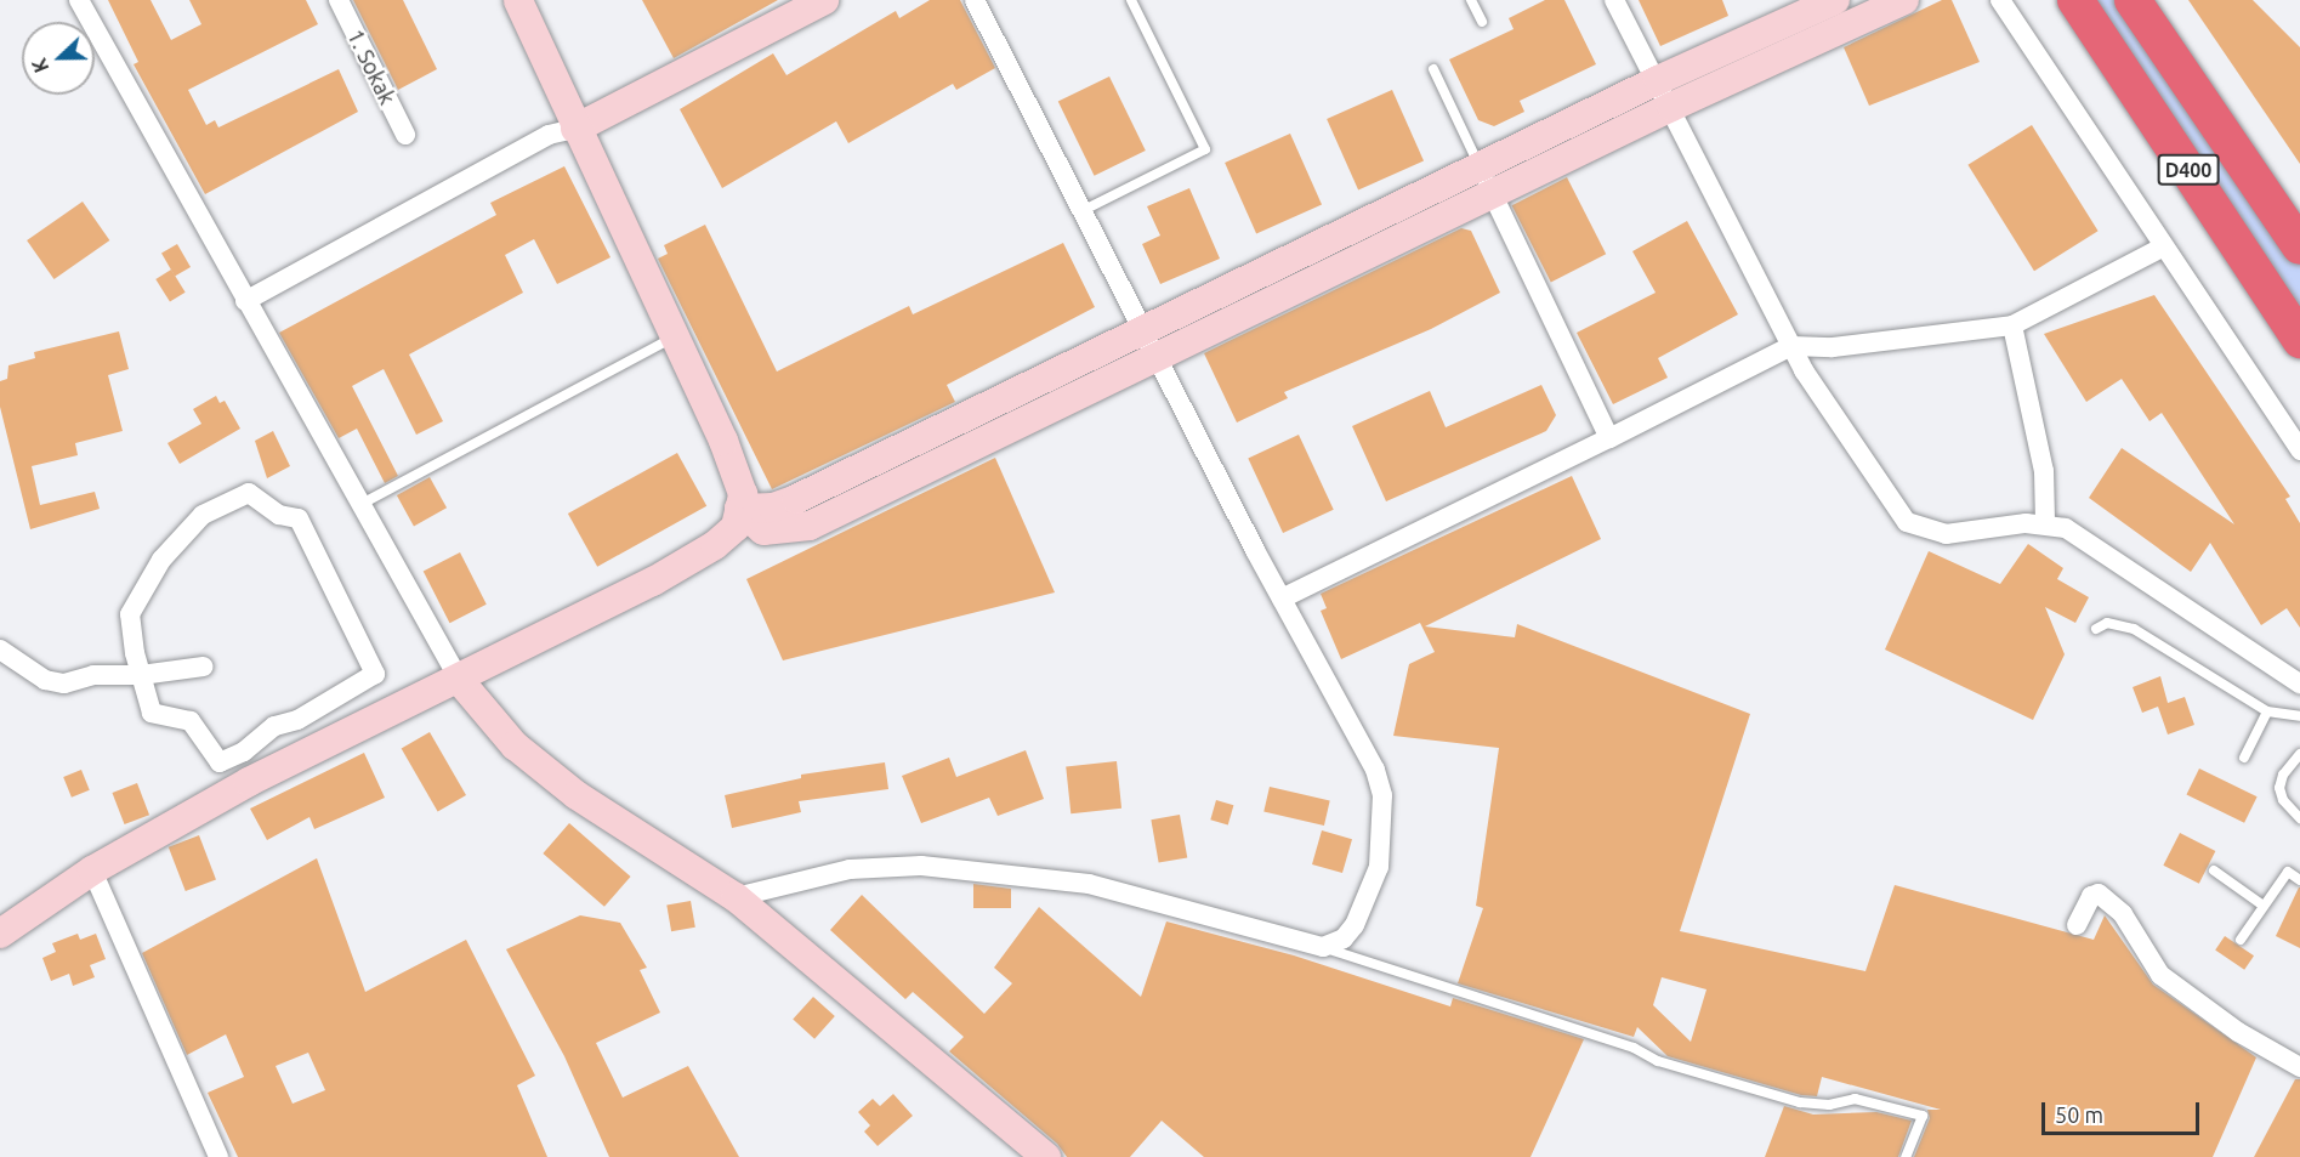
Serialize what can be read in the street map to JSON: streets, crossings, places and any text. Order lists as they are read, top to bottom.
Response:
{
  "streets": {
    "highway": ["D400"],
    "street": ["1. Sokak"]
  },
  "scale_bar": "50 m",
  "north": "left"
}
